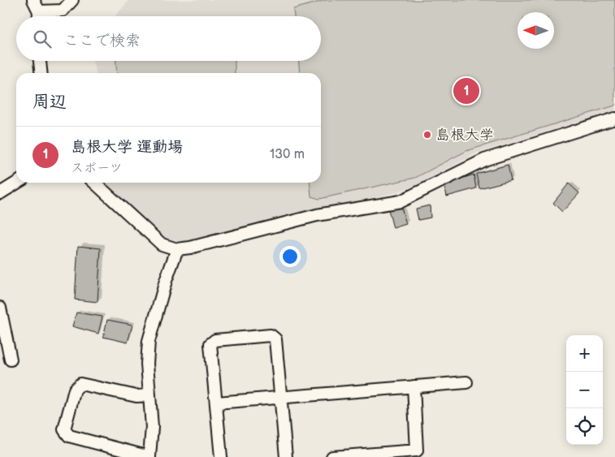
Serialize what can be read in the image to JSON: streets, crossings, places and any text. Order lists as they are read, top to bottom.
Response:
{
  "places": ["島根大学"],
  "north": "left",
  "page": {
    "search": "ここで検索",
    "heading": "周辺",
    "pins": "1",
    "list": [
      {
        "mark": "1",
        "name": "島根大学 運動場",
        "note": "スポーツ",
        "value": "130 m"
      }
    ],
    "map_buttons": ["+", "−"]
  }
}
